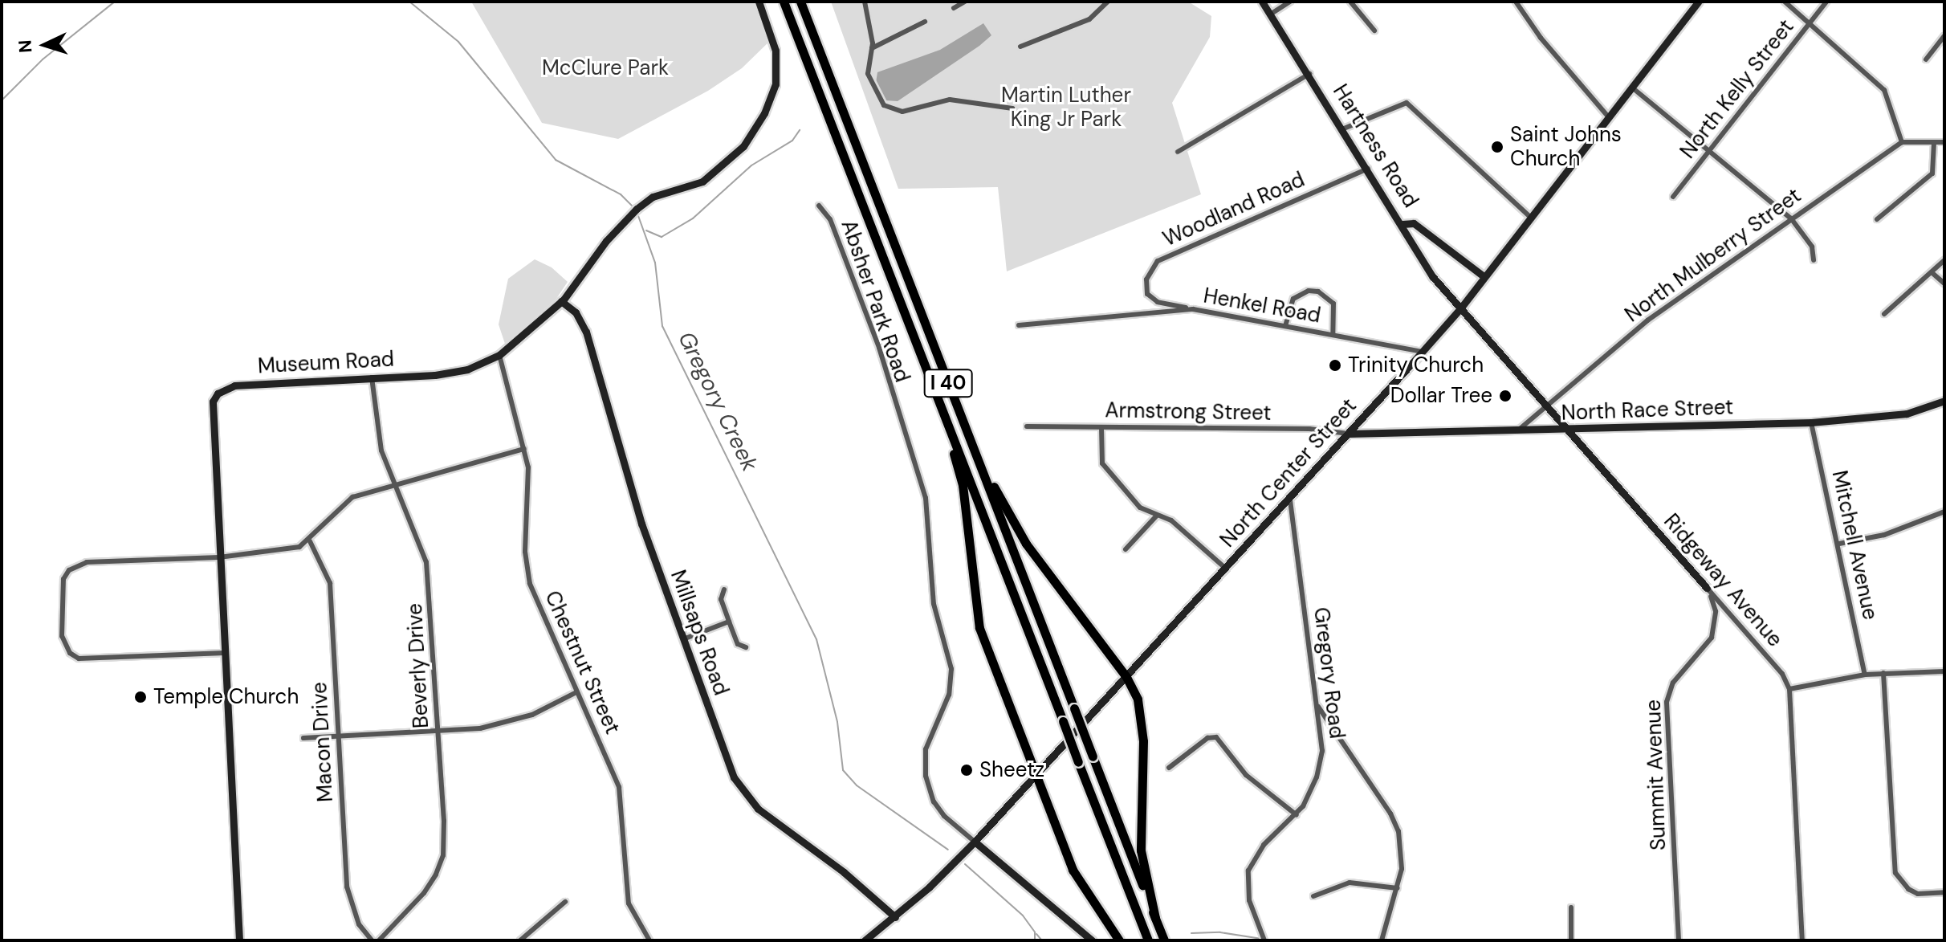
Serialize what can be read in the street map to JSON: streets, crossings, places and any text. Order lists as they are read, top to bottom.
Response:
{
  "streets": {
    "highway": ["I 40"],
    "street": [
      "North Kelly Street",
      "Hartness Road",
      "Woodland Road",
      "North Mulberry Street",
      "Absher Park Road",
      "Henkel Road",
      "Museum Road",
      "North Race Street",
      "Armstrong Street",
      "North Center Street",
      "Mitchell Avenue",
      "Ridgeway Avenue",
      "Millsaps Road",
      "Chestnut Street",
      "Beverly Drive",
      "Gregory Road",
      "Macon Drive",
      "Summit Avenue"
    ]
  },
  "crossings": [
    ["Hartness Road", "Woodland Road"],
    ["Hartness Road", "North Center Street"],
    ["Hartness Road", "Ridgeway Avenue"],
    ["Woodland Road", "Henkel Road"],
    ["North Mulberry Street", "North Race Street"],
    ["North Mulberry Street", "Ridgeway Avenue"],
    ["Absher Park Road", "North Center Street"],
    ["Henkel Road", "North Center Street"],
    ["Museum Road", "Millsaps Road"],
    ["Museum Road", "Chestnut Street"],
    ["Museum Road", "Beverly Drive"],
    ["North Race Street", "Armstrong Street"],
    ["North Race Street", "North Center Street"],
    ["North Race Street", "Mitchell Avenue"],
    ["North Race Street", "Ridgeway Avenue"],
    ["Armstrong Street", "North Center Street"],
    ["North Center Street", "Ridgeway Avenue"],
    ["North Center Street", "Millsaps Road"],
    ["North Center Street", "Gregory Road"],
    ["Ridgeway Avenue", "Summit Avenue"]
  ],
  "water": ["Gregory Creek"],
  "parks": ["McClure Park", "Martin Luther King Jr Park"],
  "places": [
    "Saint Johns Church",
    "Trinity Church",
    "Dollar Tree",
    "Temple Church",
    "Sheetz"
  ],
  "north": "left"
}
